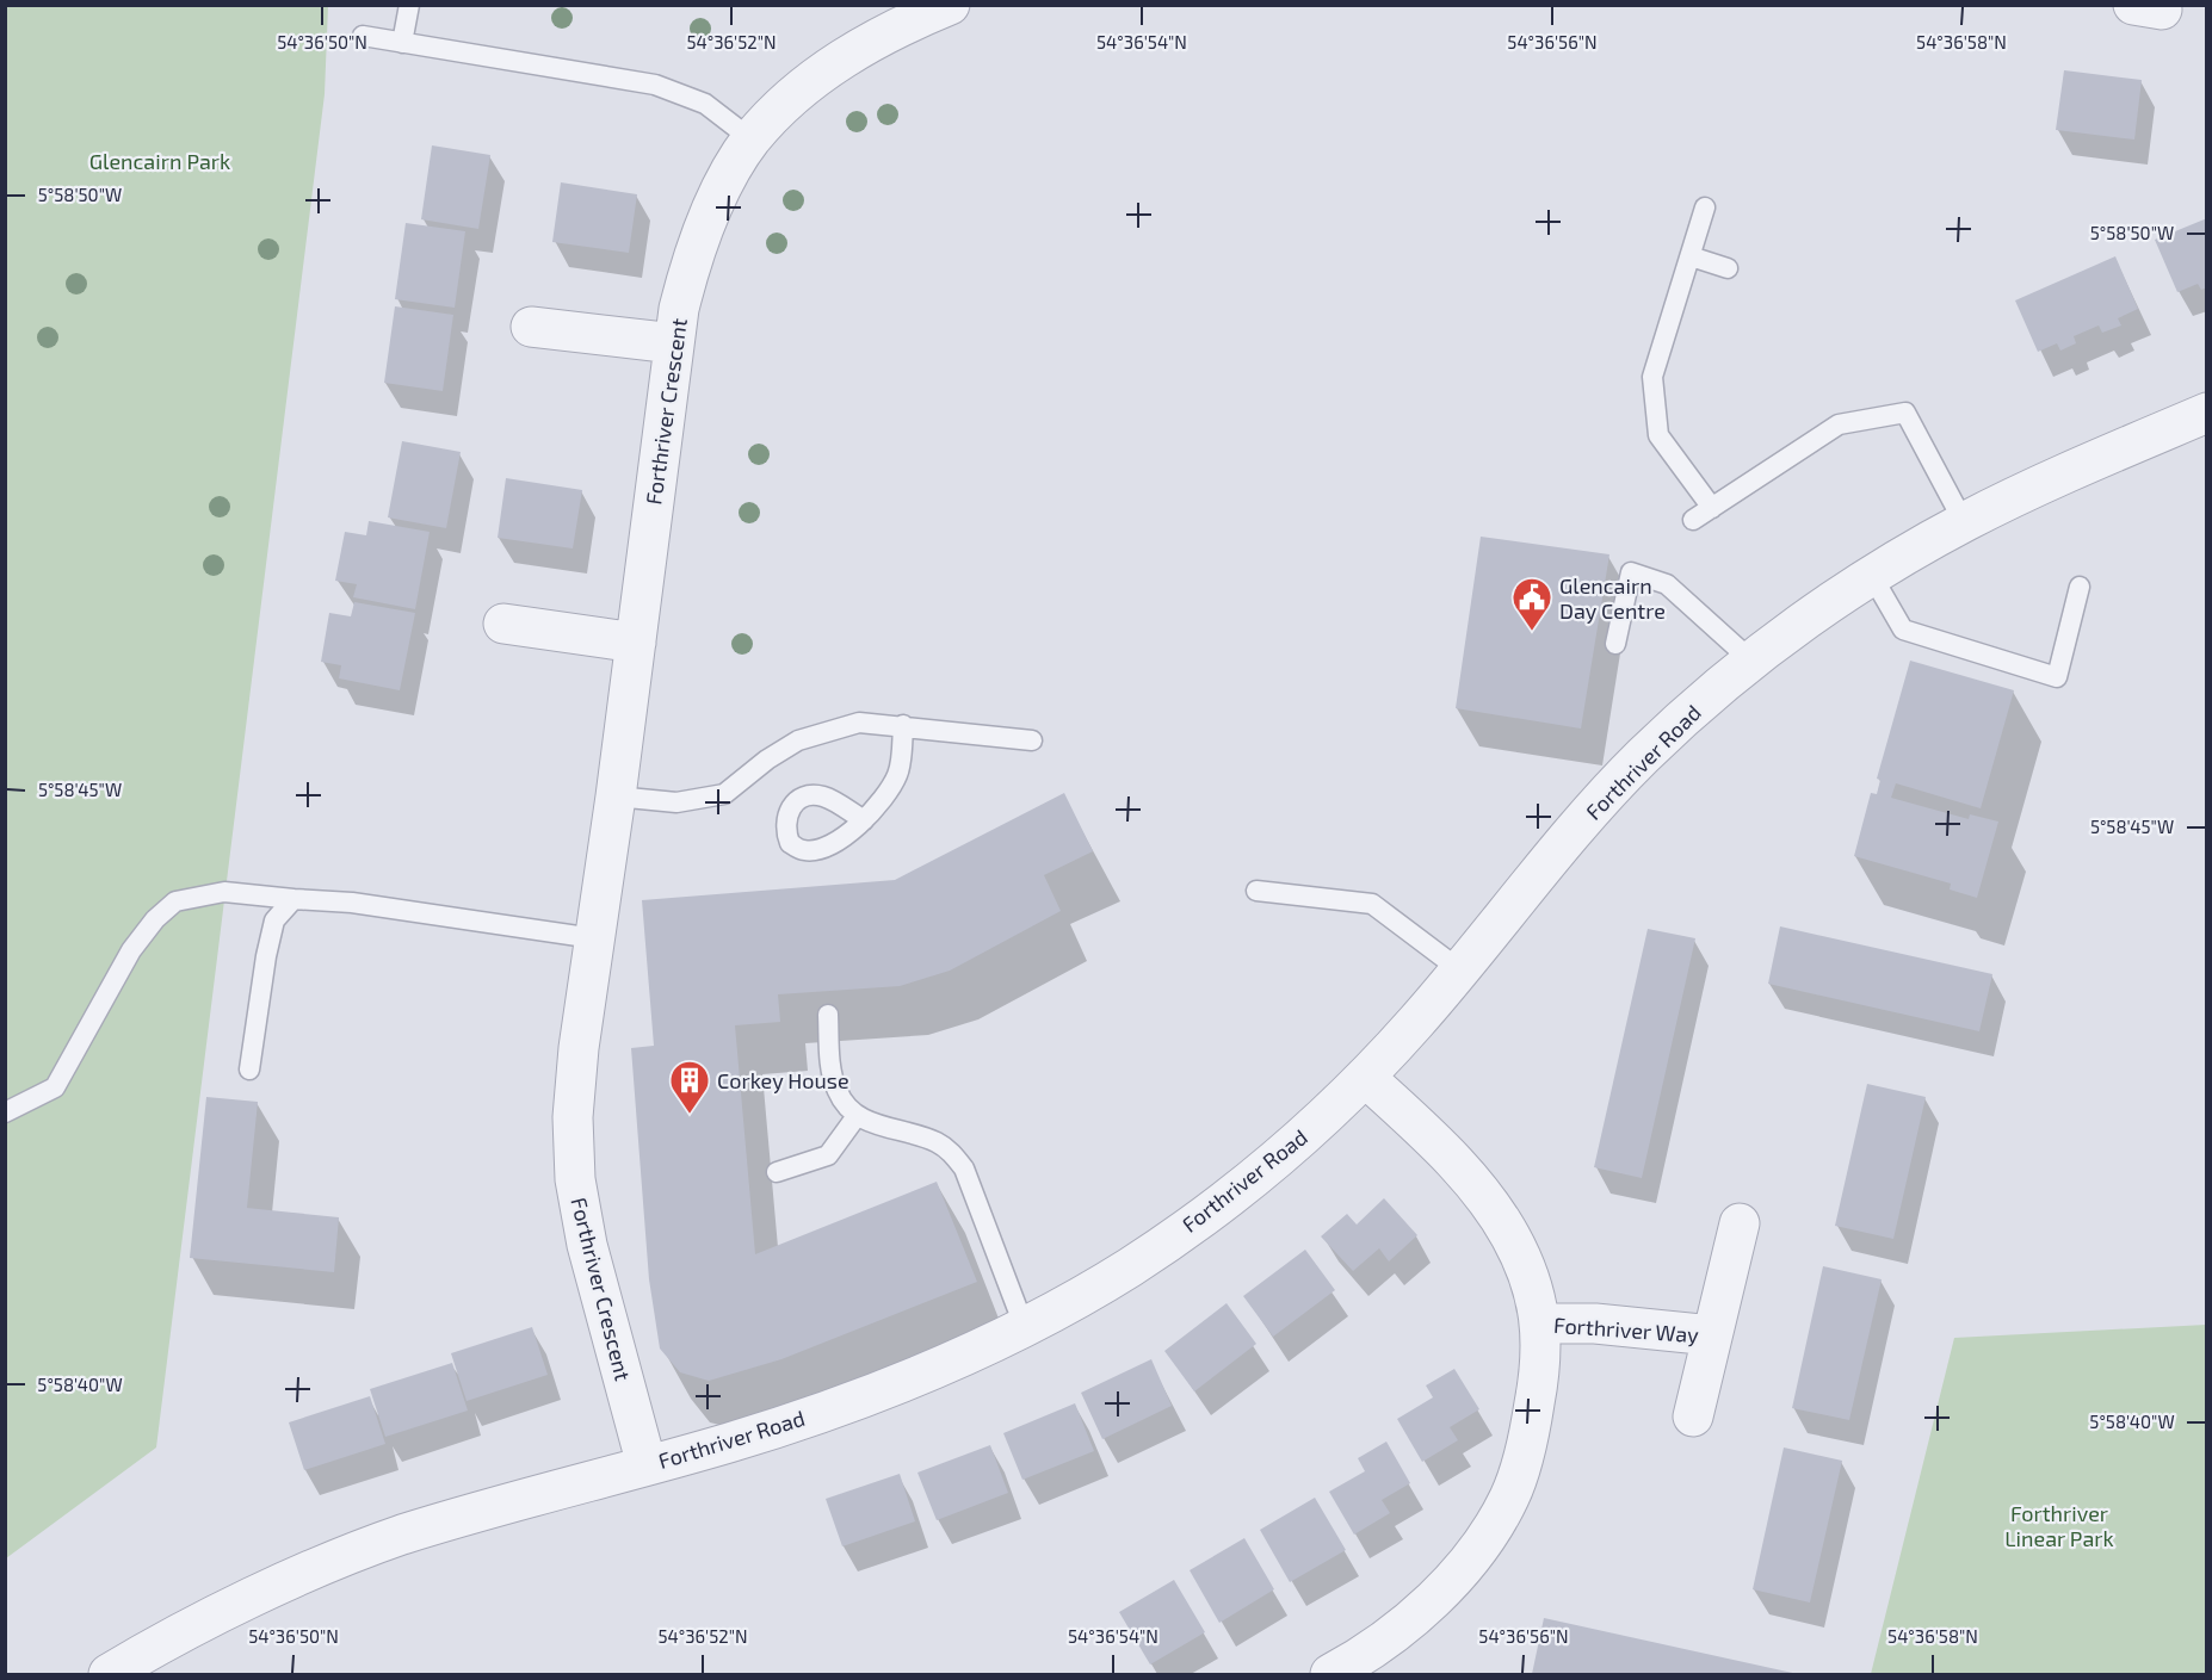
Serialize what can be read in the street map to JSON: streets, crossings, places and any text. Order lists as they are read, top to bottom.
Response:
{
  "streets": {
    "street": ["Forthriver Crescent", "Forthriver Road", "Forthriver Way"]
  },
  "crossings": [
    ["Forthriver Crescent", "Forthriver Road"],
    ["Forthriver Road", "Forthriver Way"]
  ],
  "parks": ["Glencairn Park", "Forthriver Linear Park"],
  "places": {
    "public building": ["Glencairn Day Centre"],
    "building": ["Corkey House"]
  },
  "coordinates": [
    "54°36'50\"N",
    "54°36'52\"N",
    "54°36'54\"N",
    "54°36'56\"N",
    "54°36'58\"N",
    "5°58'50\"W",
    "5°58'45\"W",
    "5°58'40\"W"
  ]
}
